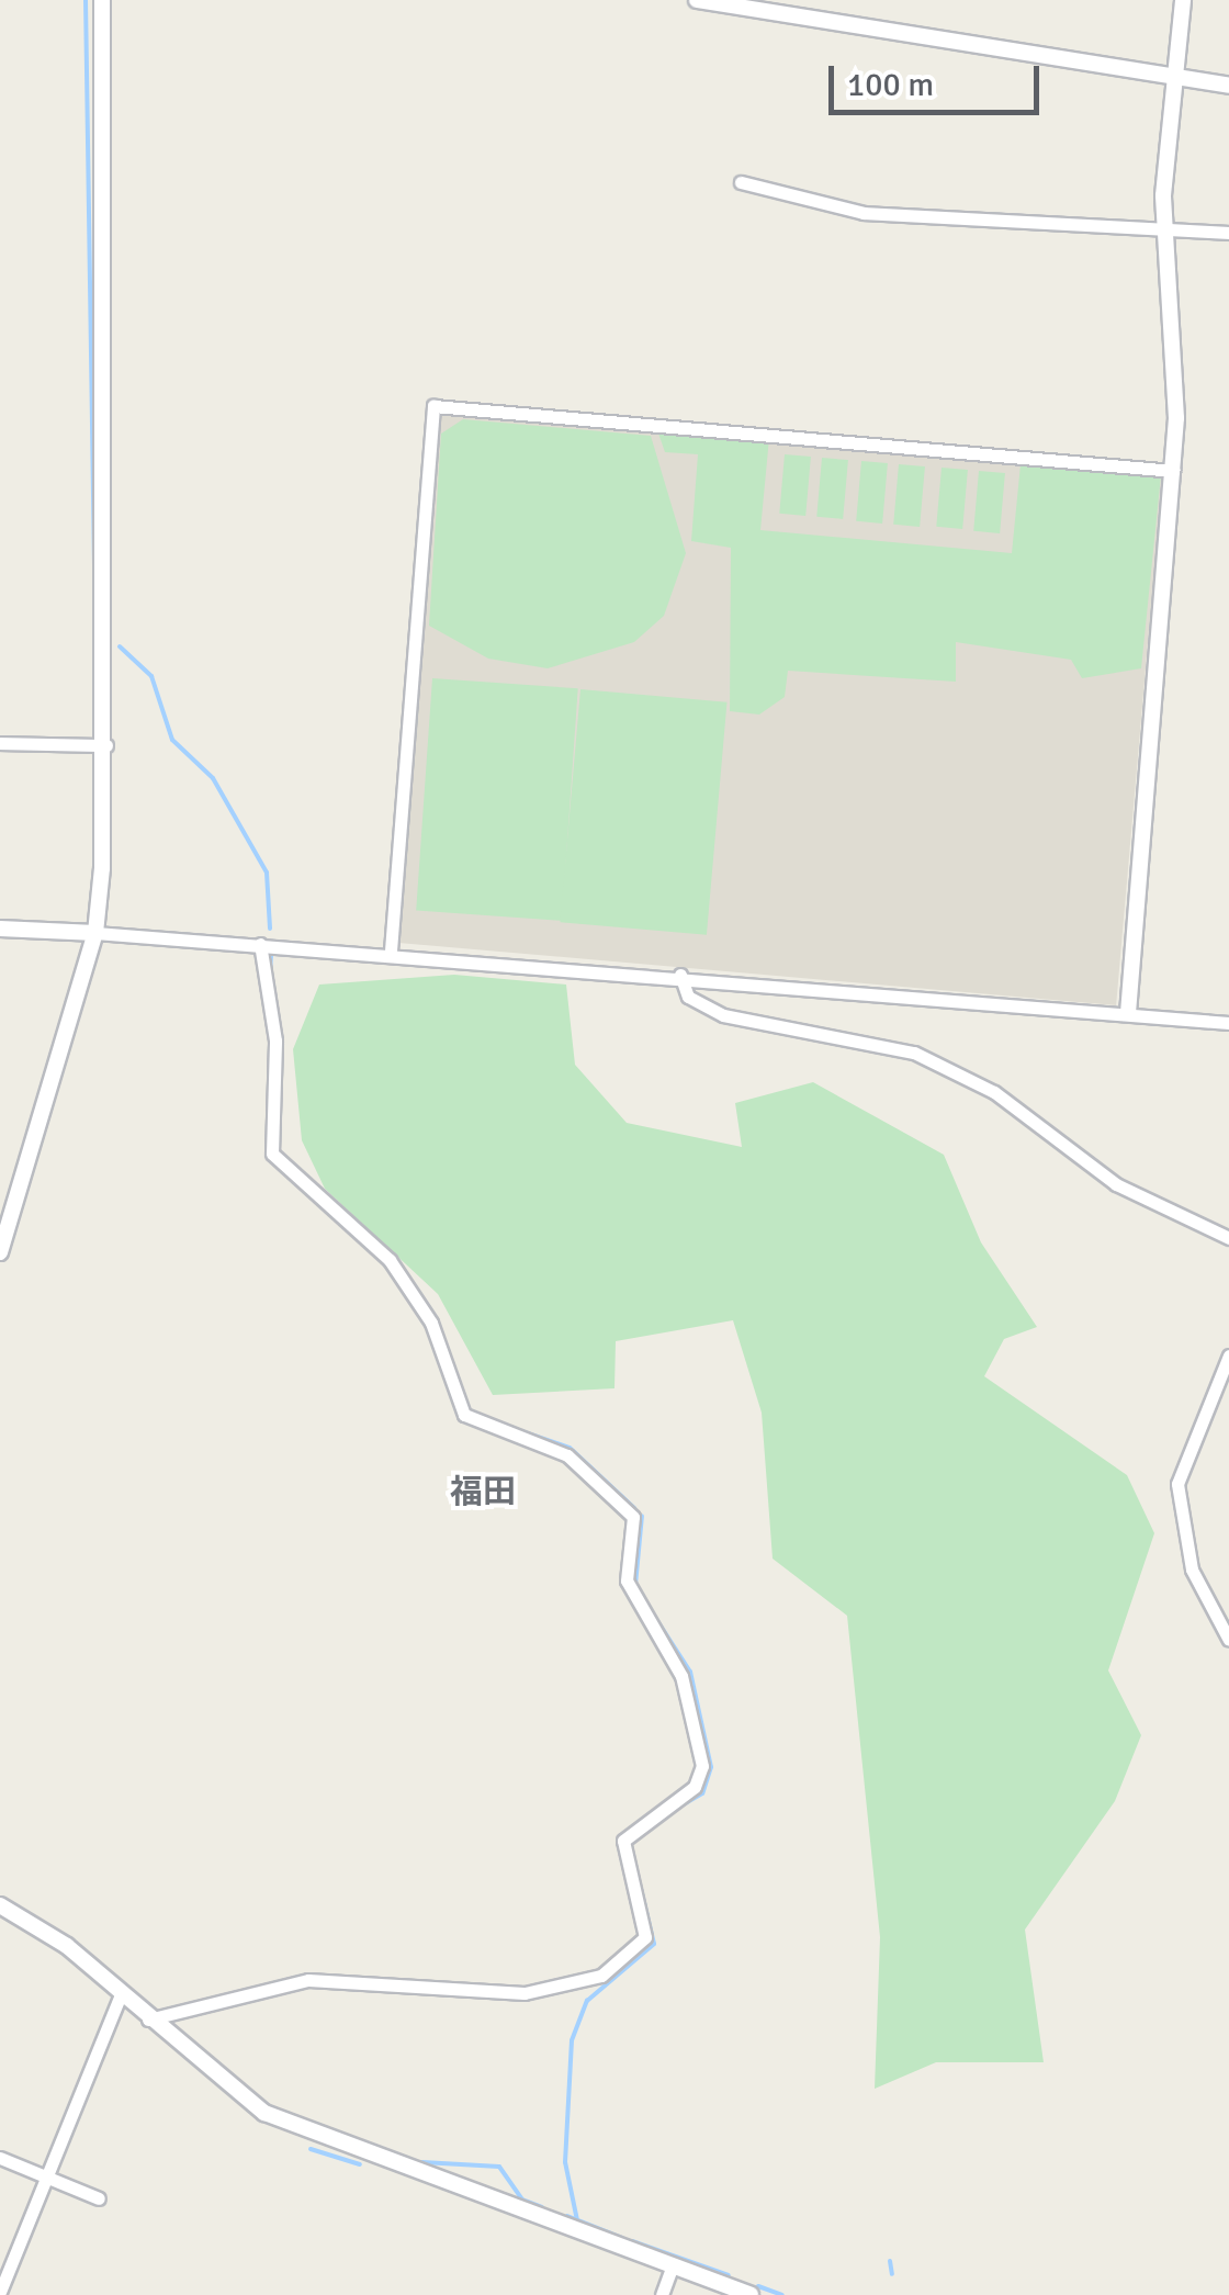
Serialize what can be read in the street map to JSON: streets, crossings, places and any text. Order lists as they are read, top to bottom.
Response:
{
  "districts": ["福田"],
  "scale_bar": "100 m"
}
